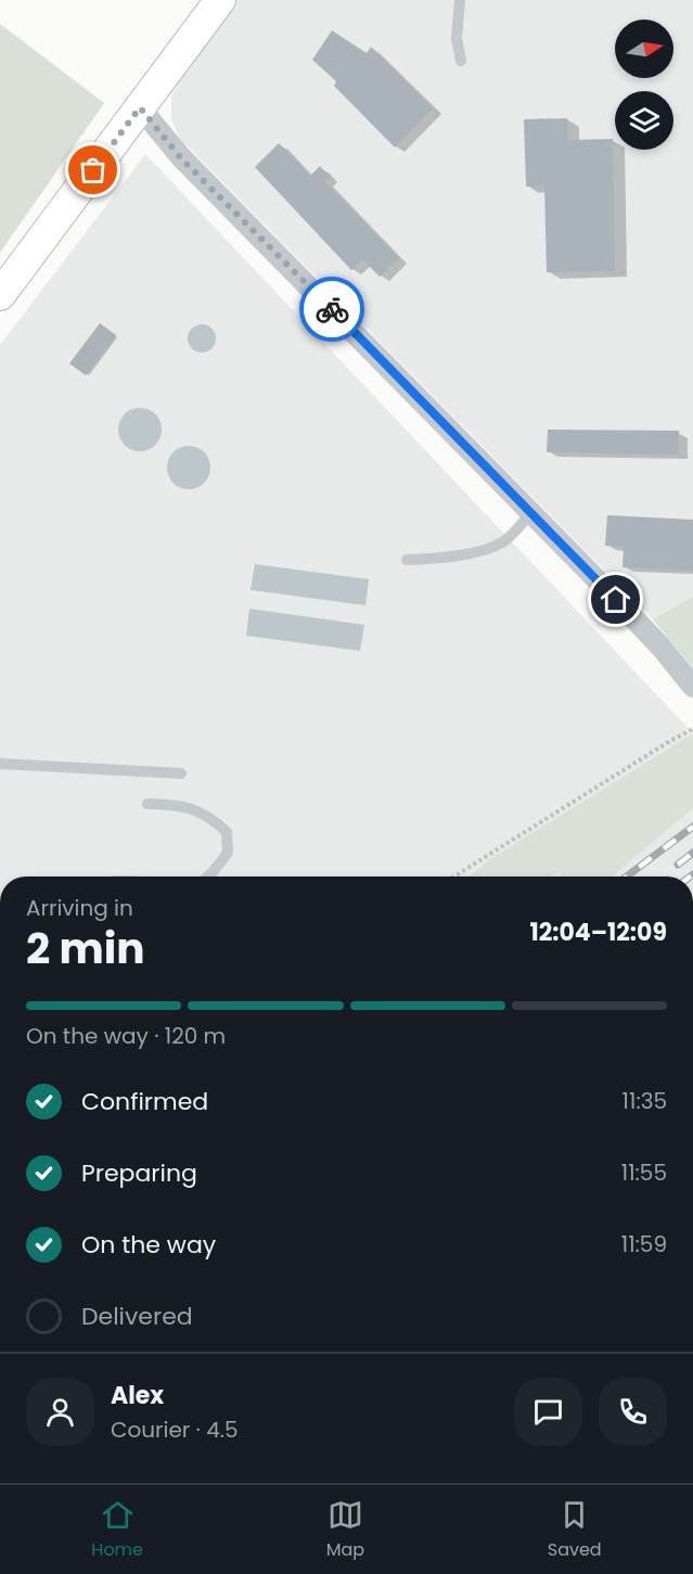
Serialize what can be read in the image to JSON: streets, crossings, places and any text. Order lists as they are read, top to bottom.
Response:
{
  "north": "right",
  "page": {
    "heading": ["2 min", "Arriving in", "12:04–12:09"],
    "panel": ["Alex", "Courier · 4.5"],
    "bar": "On the way · 120 m",
    "list": [
      ["Confirmed", "11:35"],
      ["Preparing", "11:55"],
      ["On the way", "11:59"],
      "Delivered"
    ],
    "tabs": ["Home", "Map", "Saved"]
  }
}
